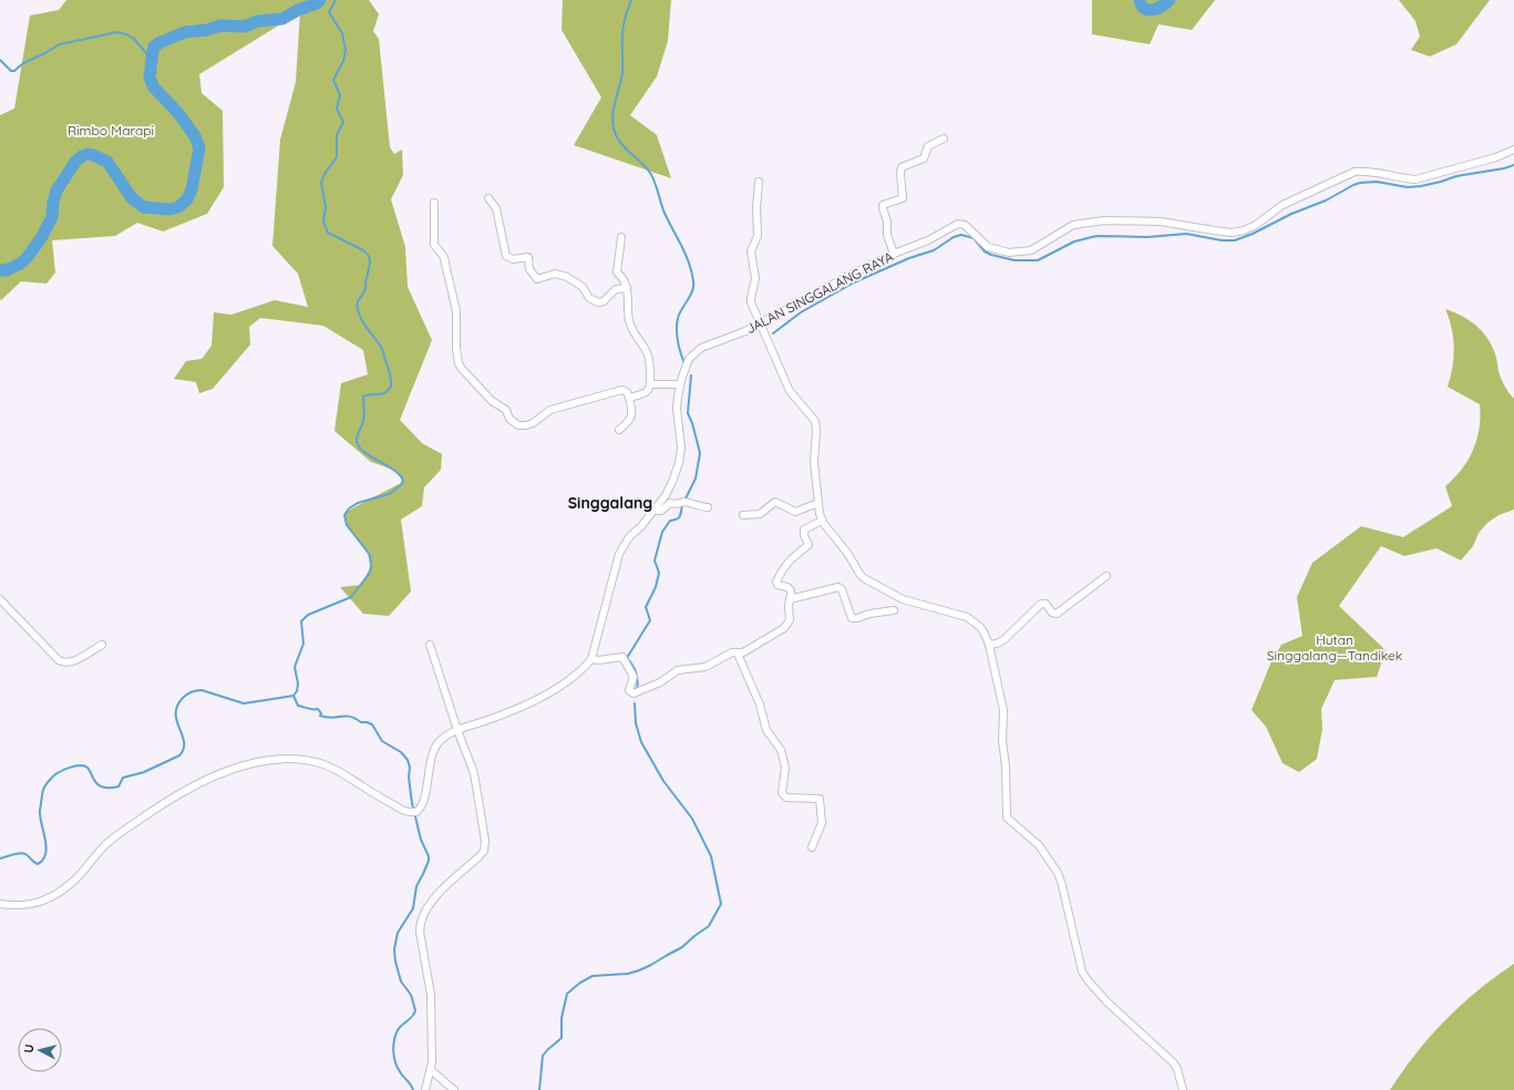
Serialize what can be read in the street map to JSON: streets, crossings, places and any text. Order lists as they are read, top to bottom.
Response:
{
  "streets": {
    "street": ["JALAN SINGGALANG RAYA"]
  },
  "districts": ["Singgalang"],
  "parks": ["Rimbo Marapi", "Hutan Singgalang—Tandikek"],
  "north": "left"
}
